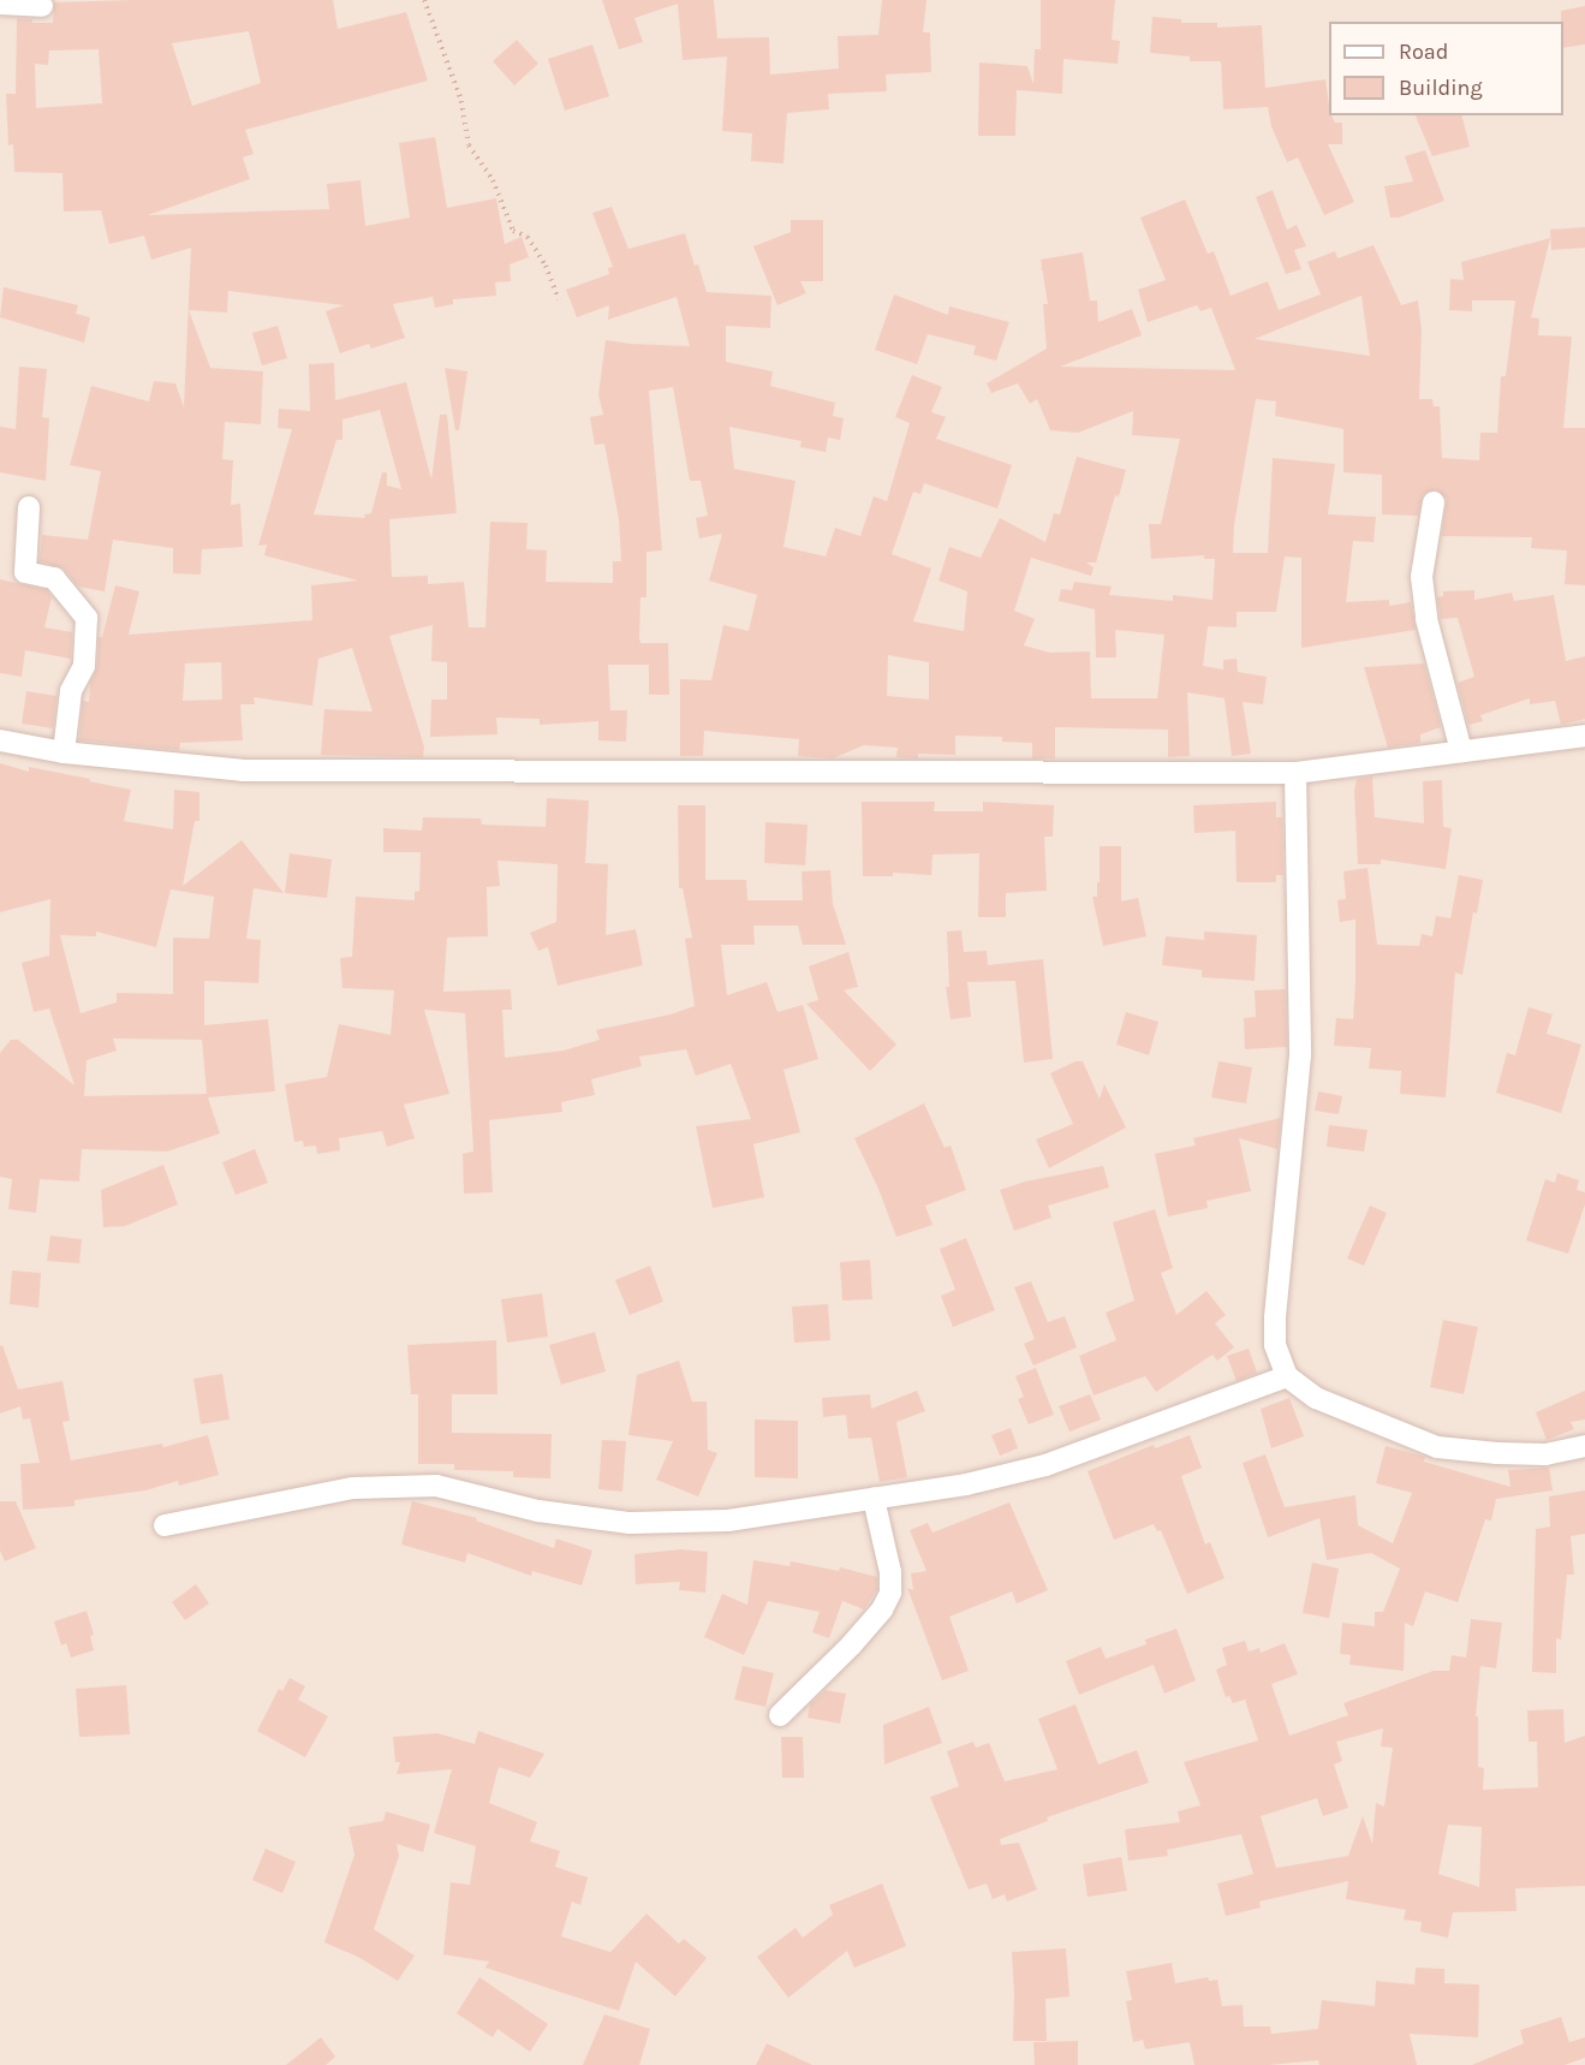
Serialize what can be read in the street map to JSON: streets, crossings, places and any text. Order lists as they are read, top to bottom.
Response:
{
  "legend": ["Road", "Building"]
}
